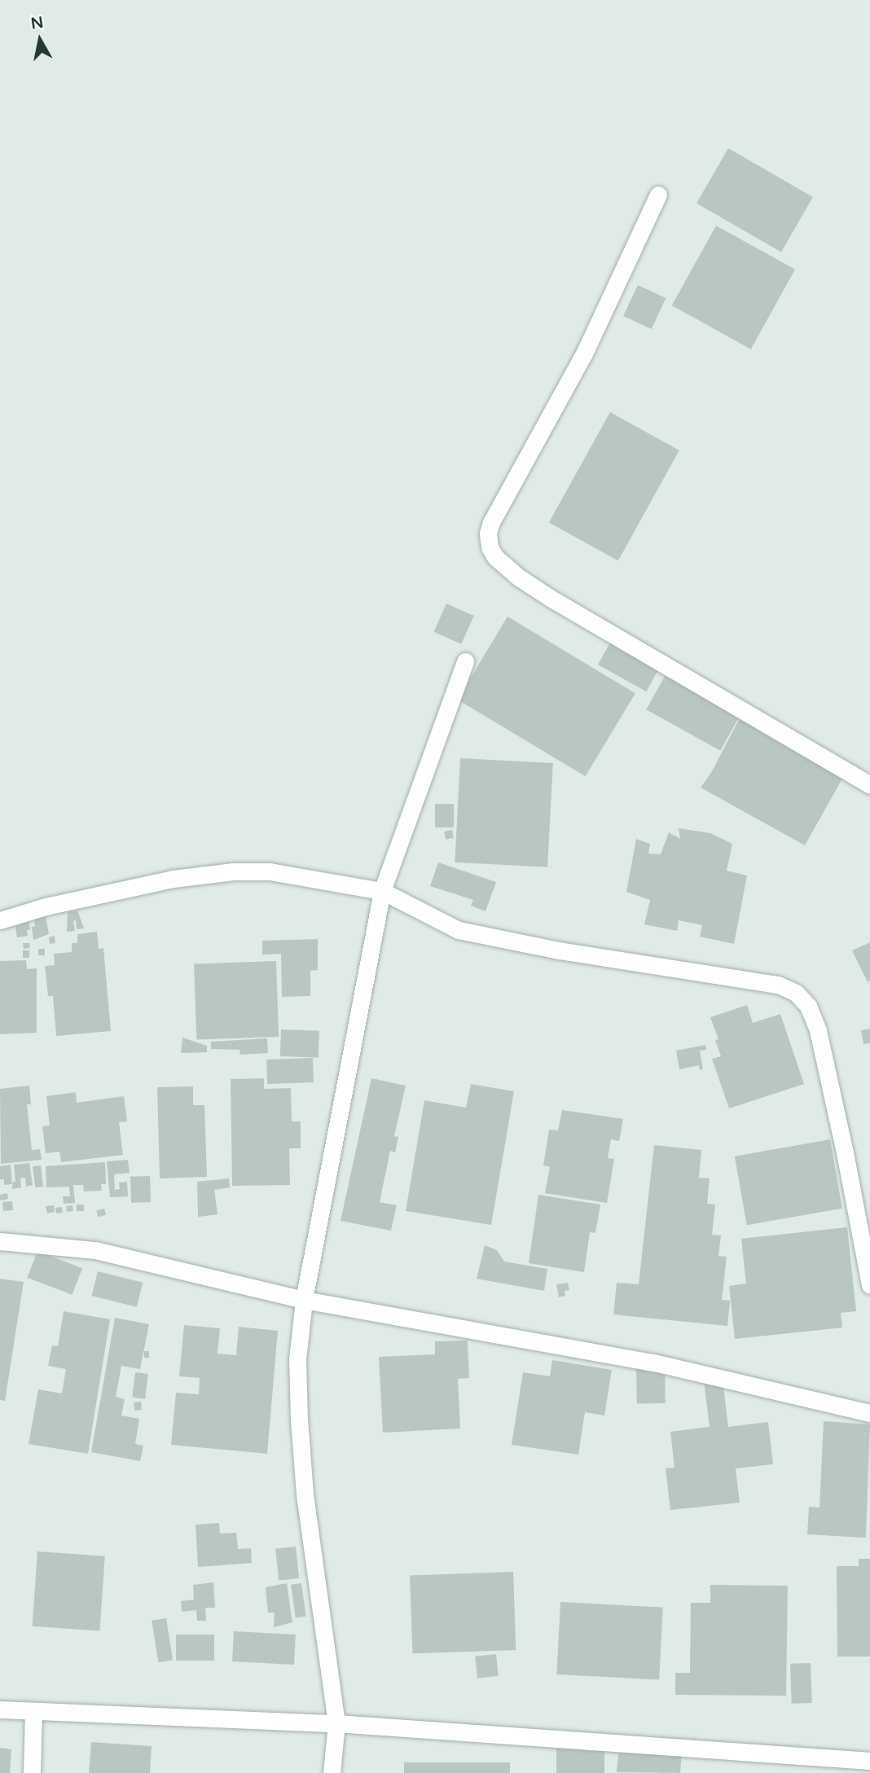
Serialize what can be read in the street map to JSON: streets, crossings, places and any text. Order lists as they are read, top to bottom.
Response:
{
  "north": "top"
}
